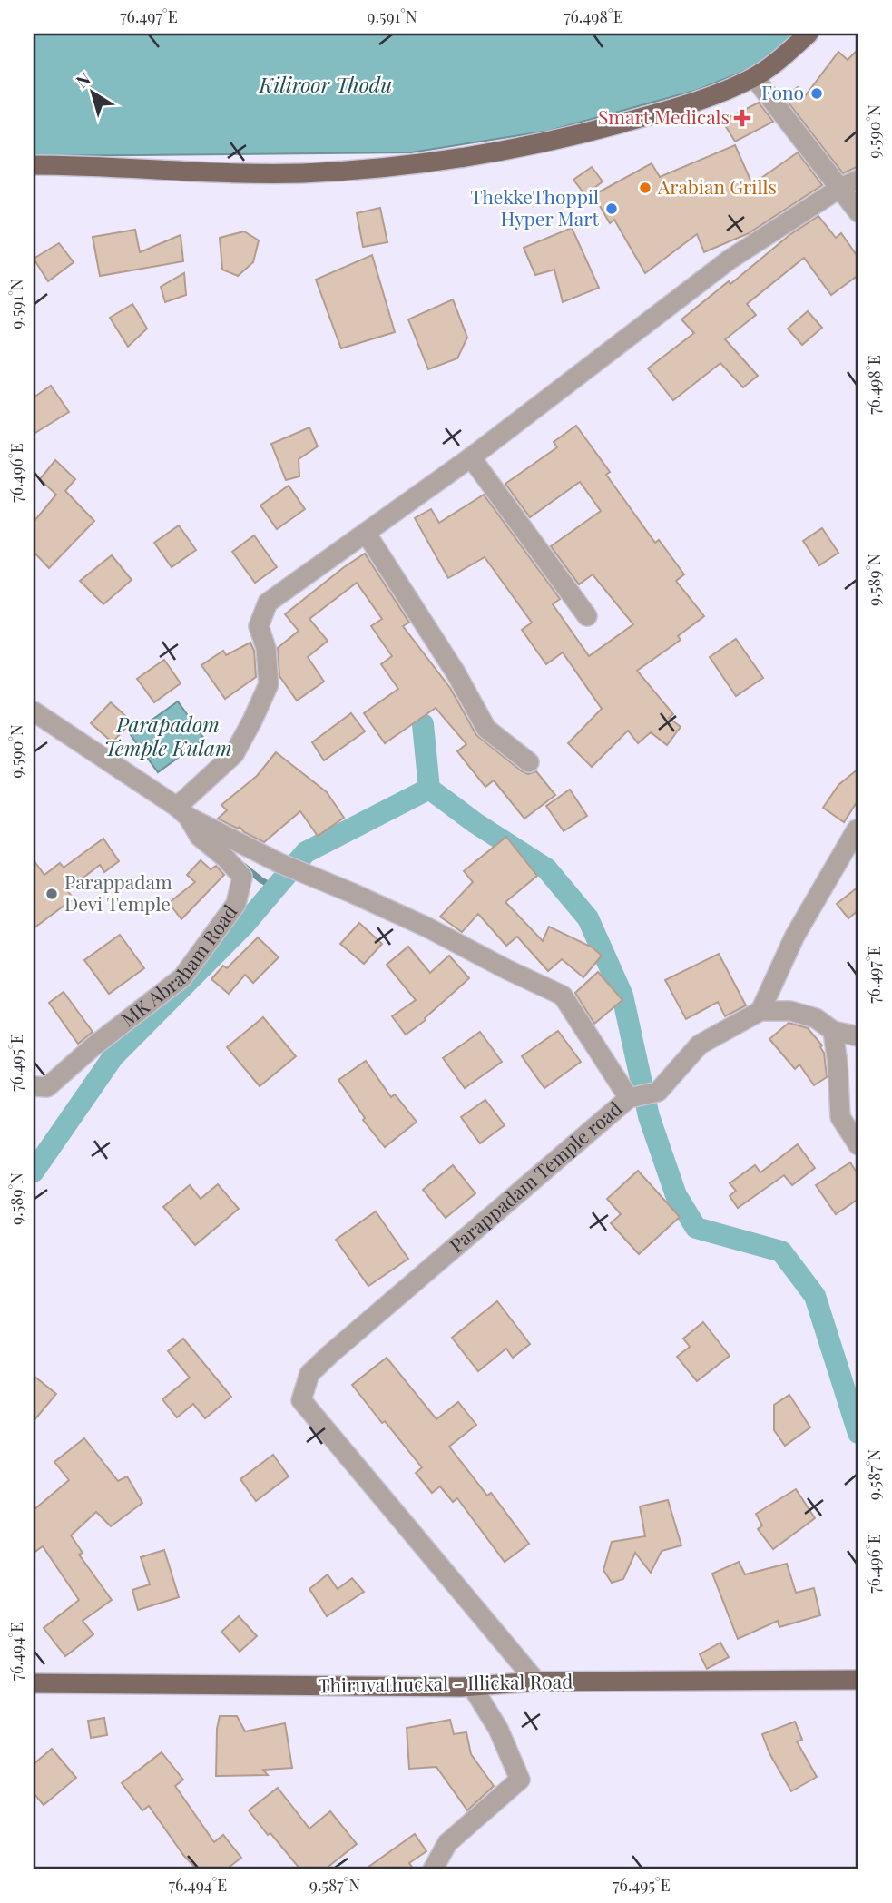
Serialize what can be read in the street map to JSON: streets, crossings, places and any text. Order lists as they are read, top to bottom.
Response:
{
  "streets": {
    "main road": ["Thiruvathuckal - Illickal Road"],
    "street": ["MK Abraham Road", "Parappadam Temple road"]
  },
  "crossings": [
    ["MK Abraham Road", "Parappadam Temple road"],
    ["Parappadam Temple road", "Thiruvathuckal - Illickal Road"]
  ],
  "water": ["Kiliroor Thodu", "Parapadom Temple Kulam"],
  "places": {
    "other": [
      "Fono",
      "Arabian Grills",
      "ThekkeThoppil Hyper Mart",
      "Parappadam Devi Temple"
    ],
    "health": ["Smart Medicals"]
  },
  "north": "top left",
  "coordinates": [
    "76.497°E",
    "9.591°N",
    "76.498°E",
    "9.590°N",
    "76.496°E",
    "9.589°N",
    "76.495°E",
    "9.587°N",
    "76.494°E"
  ]
}
